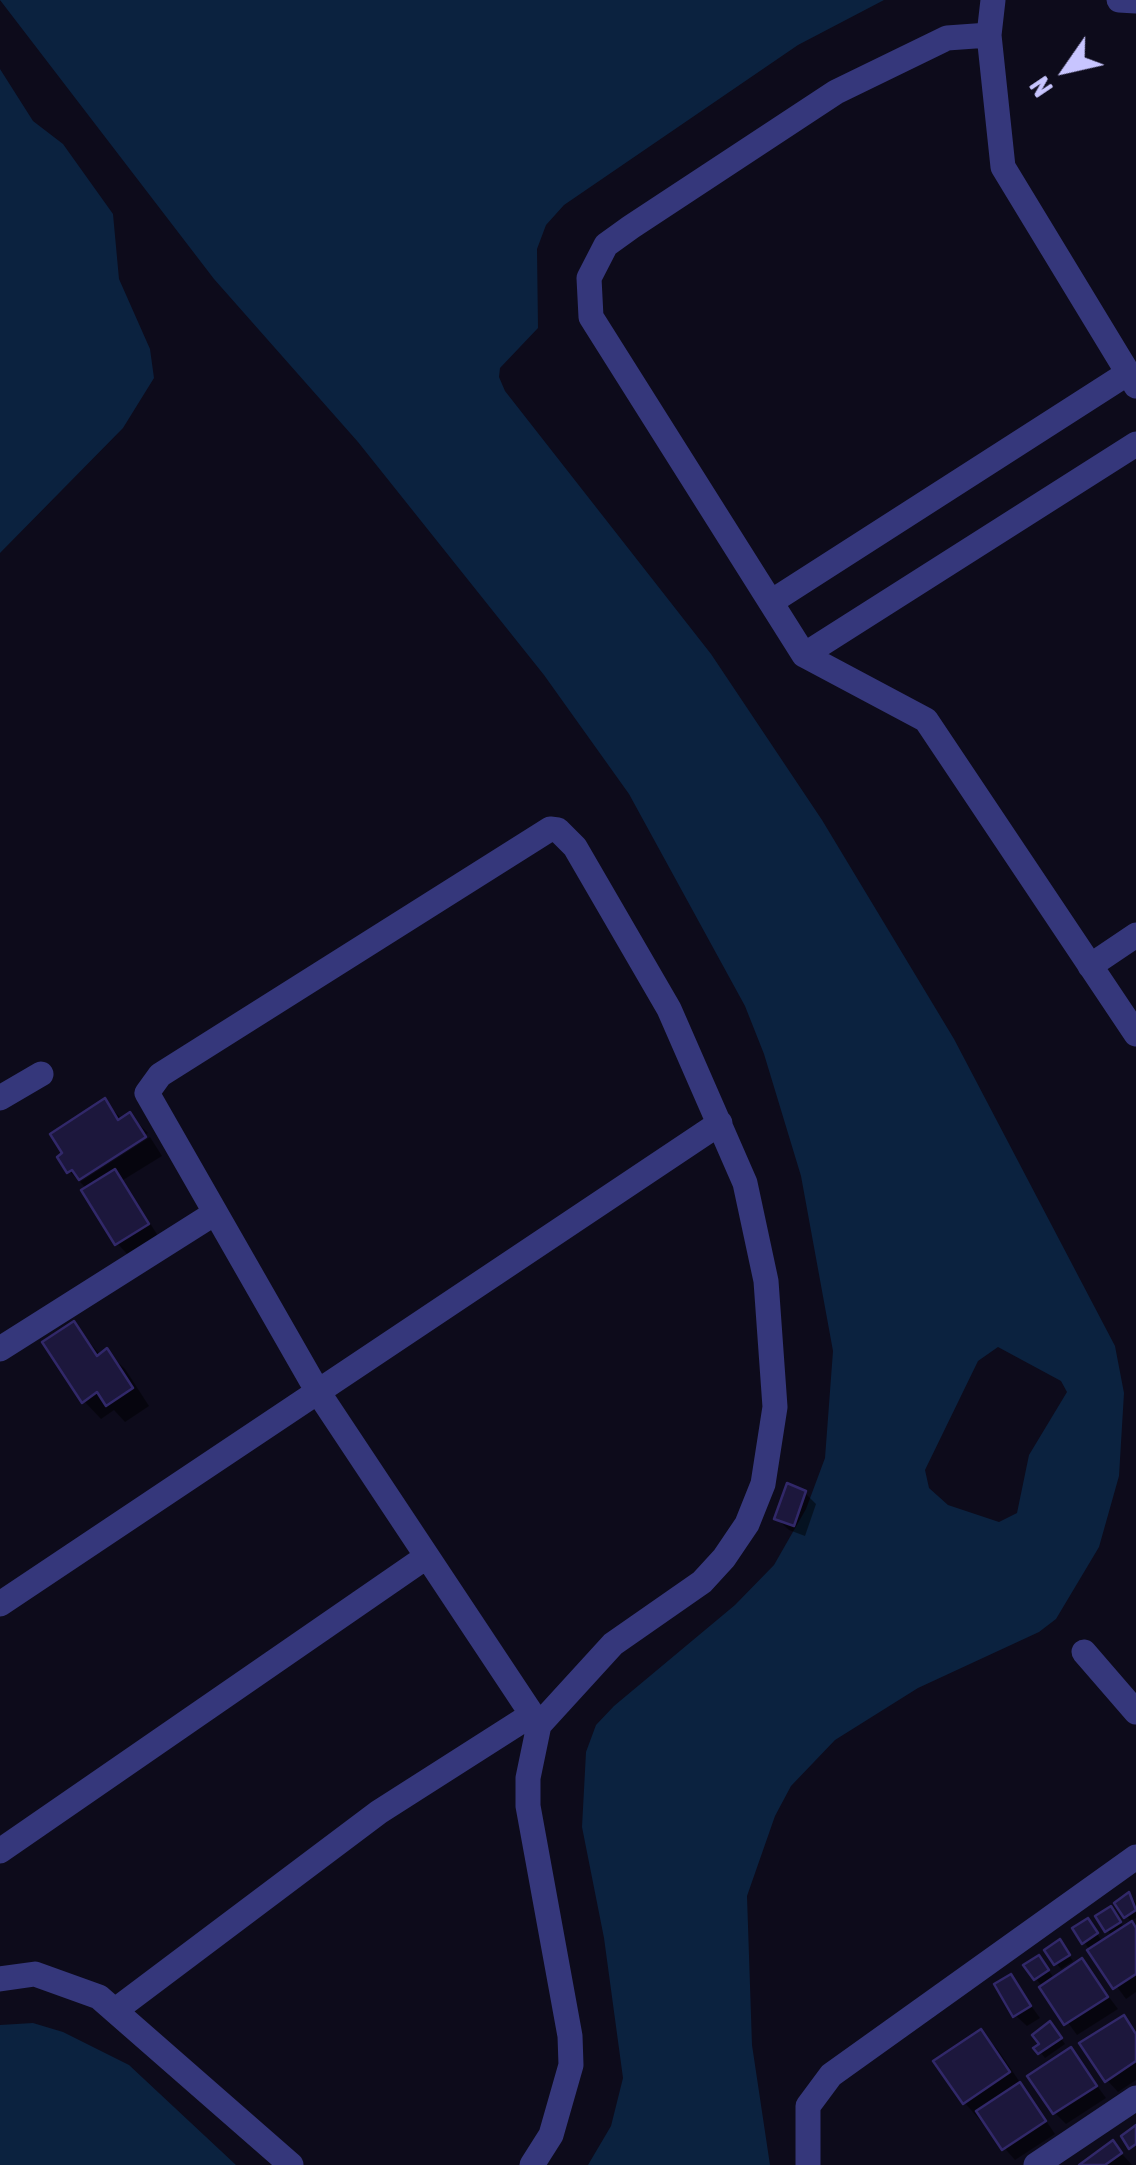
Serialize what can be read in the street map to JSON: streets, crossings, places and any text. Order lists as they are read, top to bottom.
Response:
{
  "north": "bottom left"
}
